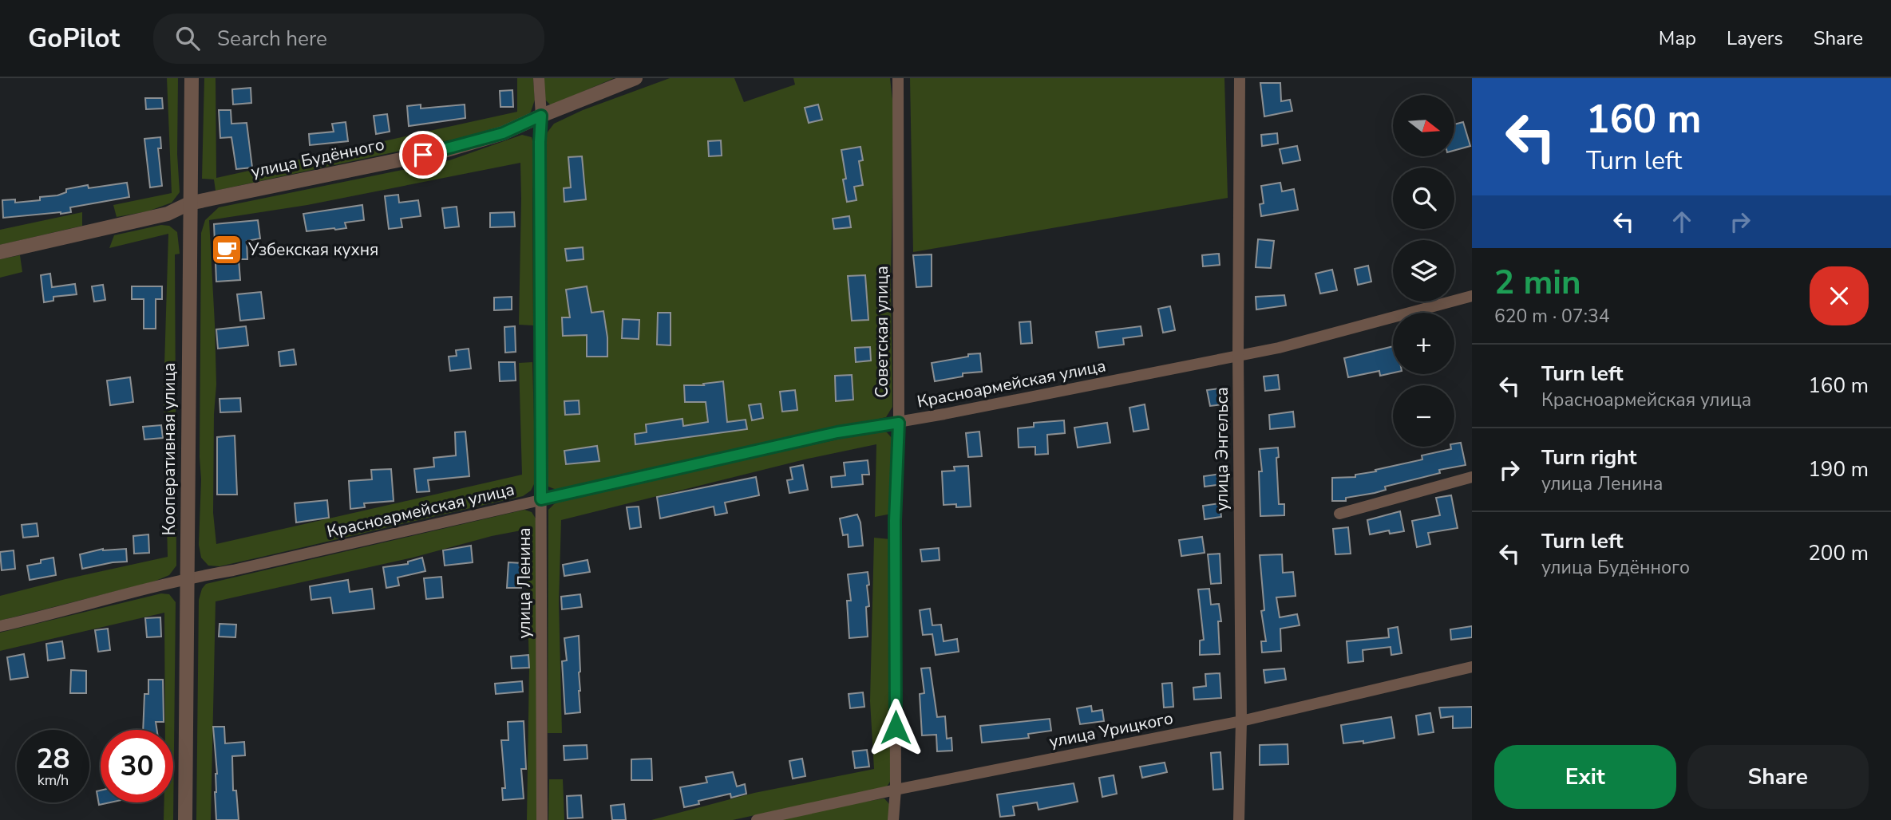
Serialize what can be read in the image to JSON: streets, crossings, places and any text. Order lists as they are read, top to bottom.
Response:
{
  "streets": {
    "street": [
      "улица Будённого",
      "Советская улица",
      "Красноармейская улица",
      "Кооперативная улица",
      "улица Энгельса",
      "улица Ленина",
      "улица Урицкого"
    ]
  },
  "crossings": [
    ["улица Будённого", "Кооперативная улица"],
    ["улица Будённого", "улица Ленина"],
    ["Советская улица", "Красноармейская улица"],
    ["Советская улица", "улица Урицкого"],
    ["Красноармейская улица", "Кооперативная улица"],
    ["Красноармейская улица", "улица Энгельса"],
    ["Красноармейская улица", "улица Ленина"],
    ["улица Энгельса", "улица Урицкого"]
  ],
  "places": {
    "cafe": ["Узбекская кухня"]
  },
  "north": "right",
  "page": {
    "header": "GoPilot",
    "search": "Search here",
    "nav": ["Map", "Layers", "Share"],
    "turn": ["160 m", "Turn left"],
    "map_buttons": ["+", "−"],
    "heading": ["2 min", "620 m · 07:34"],
    "list": [
      {
        "name": "Turn left",
        "note": "Красноармейская улица",
        "value": "160 m"
      },
      {
        "name": "Turn right",
        "note": "улица Ленина",
        "value": "190 m"
      },
      {
        "name": "Turn left",
        "note": "улица Будённого",
        "value": "200 m"
      }
    ],
    "speed": "28 km/h",
    "limit": "30",
    "buttons": ["Exit", "Share"]
  }
}
